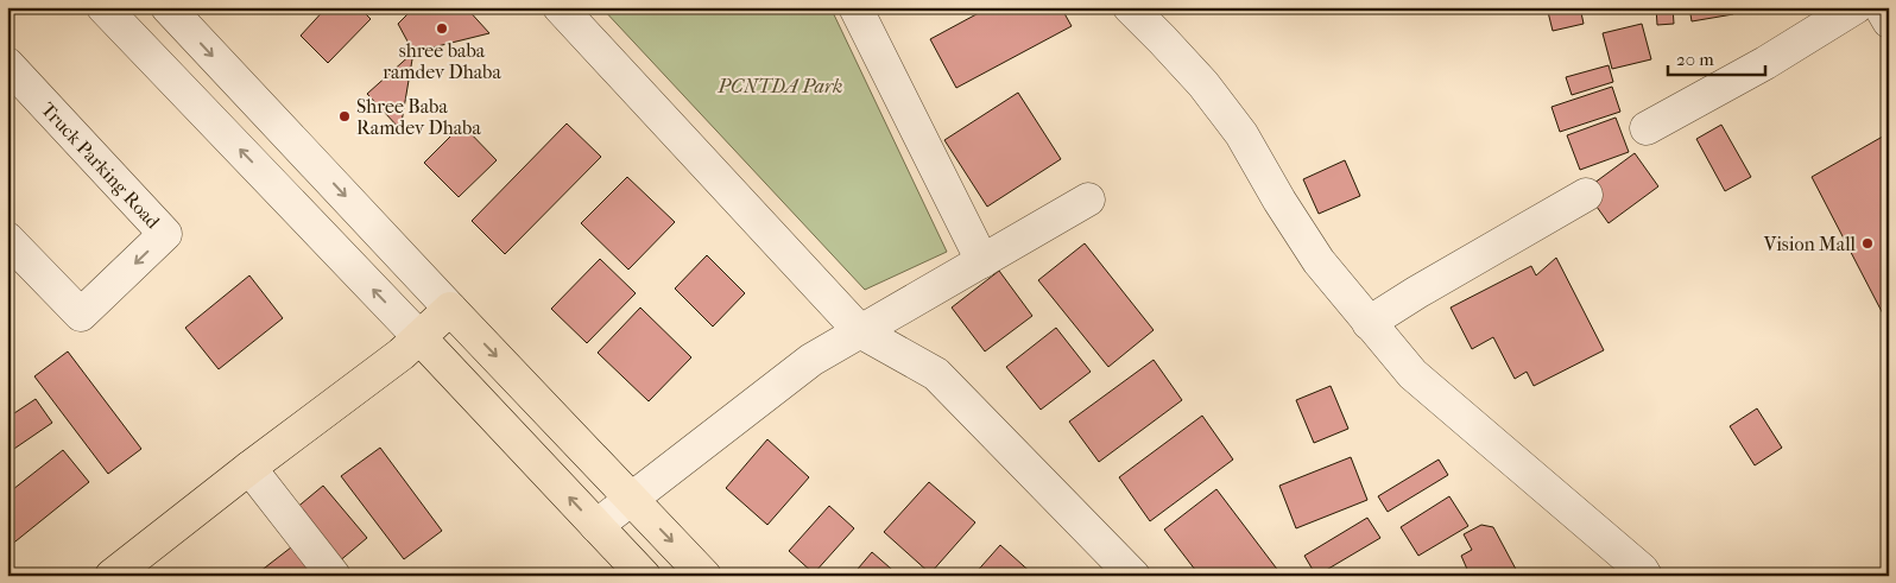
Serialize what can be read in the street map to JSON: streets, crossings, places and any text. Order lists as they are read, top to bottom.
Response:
{
  "streets": {
    "street": ["Truck Parking Road"]
  },
  "parks": ["PCNTDA Park"],
  "places": ["shree baba ramdev Dhaba", "Shree Baba Ramdev Dhaba", "Vision Mall"],
  "scale_bar": "20 m"
}
